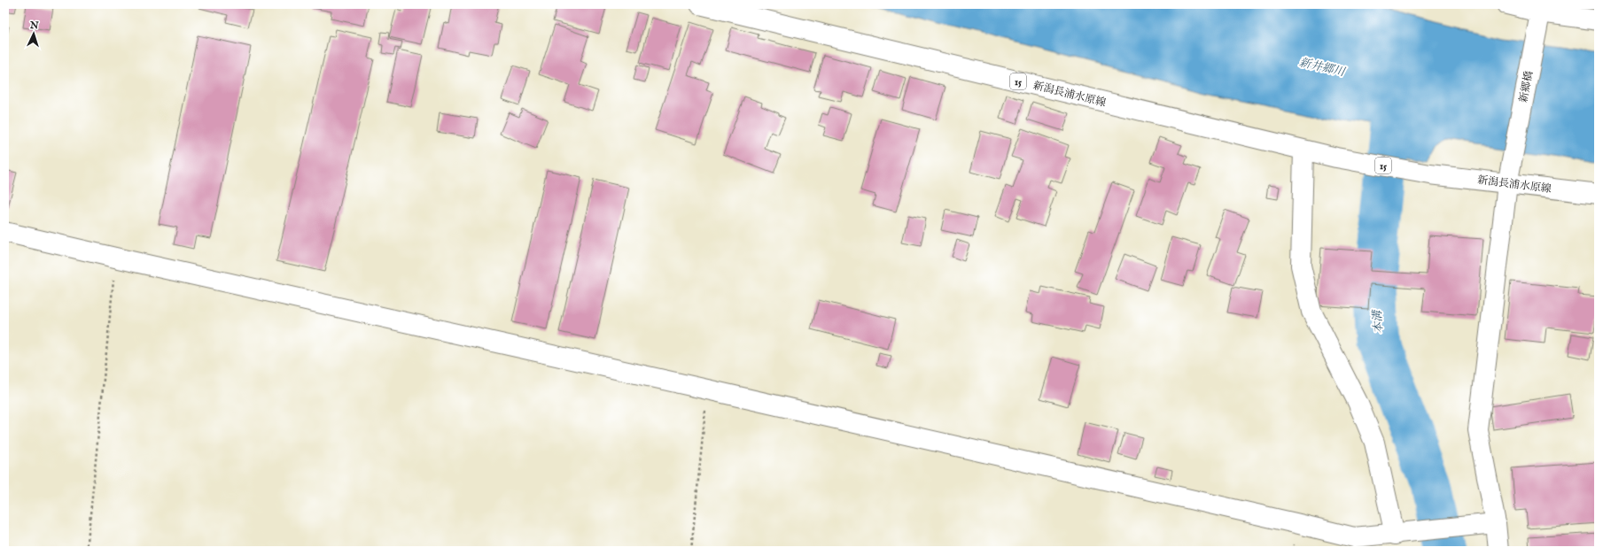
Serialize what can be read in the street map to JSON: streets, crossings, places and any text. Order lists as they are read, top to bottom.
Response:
{
  "streets": {
    "street": ["15", "新郷橋", "新潟長浦水原線"]
  },
  "crossings": [
    ["新郷橋", "新潟長浦水原線"]
  ],
  "water": ["新井郷川", "本溝"],
  "north": "top"
}
